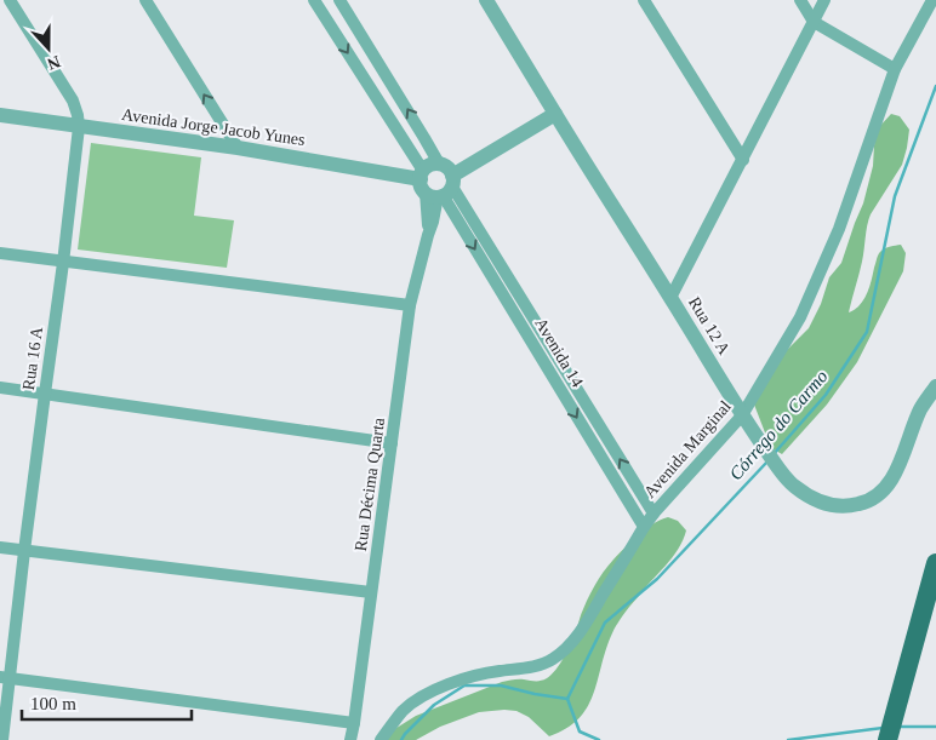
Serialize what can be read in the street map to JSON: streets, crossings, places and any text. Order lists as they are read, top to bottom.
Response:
{
  "streets": {
    "street": [
      "Avenida Jorge Jacob Yunes",
      "Rua 12 A",
      "Avenida 14",
      "Rua 16 A",
      "Avenida Marginal",
      "Rua Décima Quarta"
    ]
  },
  "crossings": [
    ["Avenida Jorge Jacob Yunes", "Avenida 14"],
    ["Avenida Jorge Jacob Yunes", "Rua 16 A"],
    ["Avenida Jorge Jacob Yunes", "Rua Décima Quarta"],
    ["Rua 12 A", "Avenida Marginal"],
    ["Avenida 14", "Avenida Marginal"],
    ["Avenida 14", "Rua Décima Quarta"]
  ],
  "water": ["Córrego do Carmo"],
  "scale_bar": "100 m",
  "north": "bottom"
}
